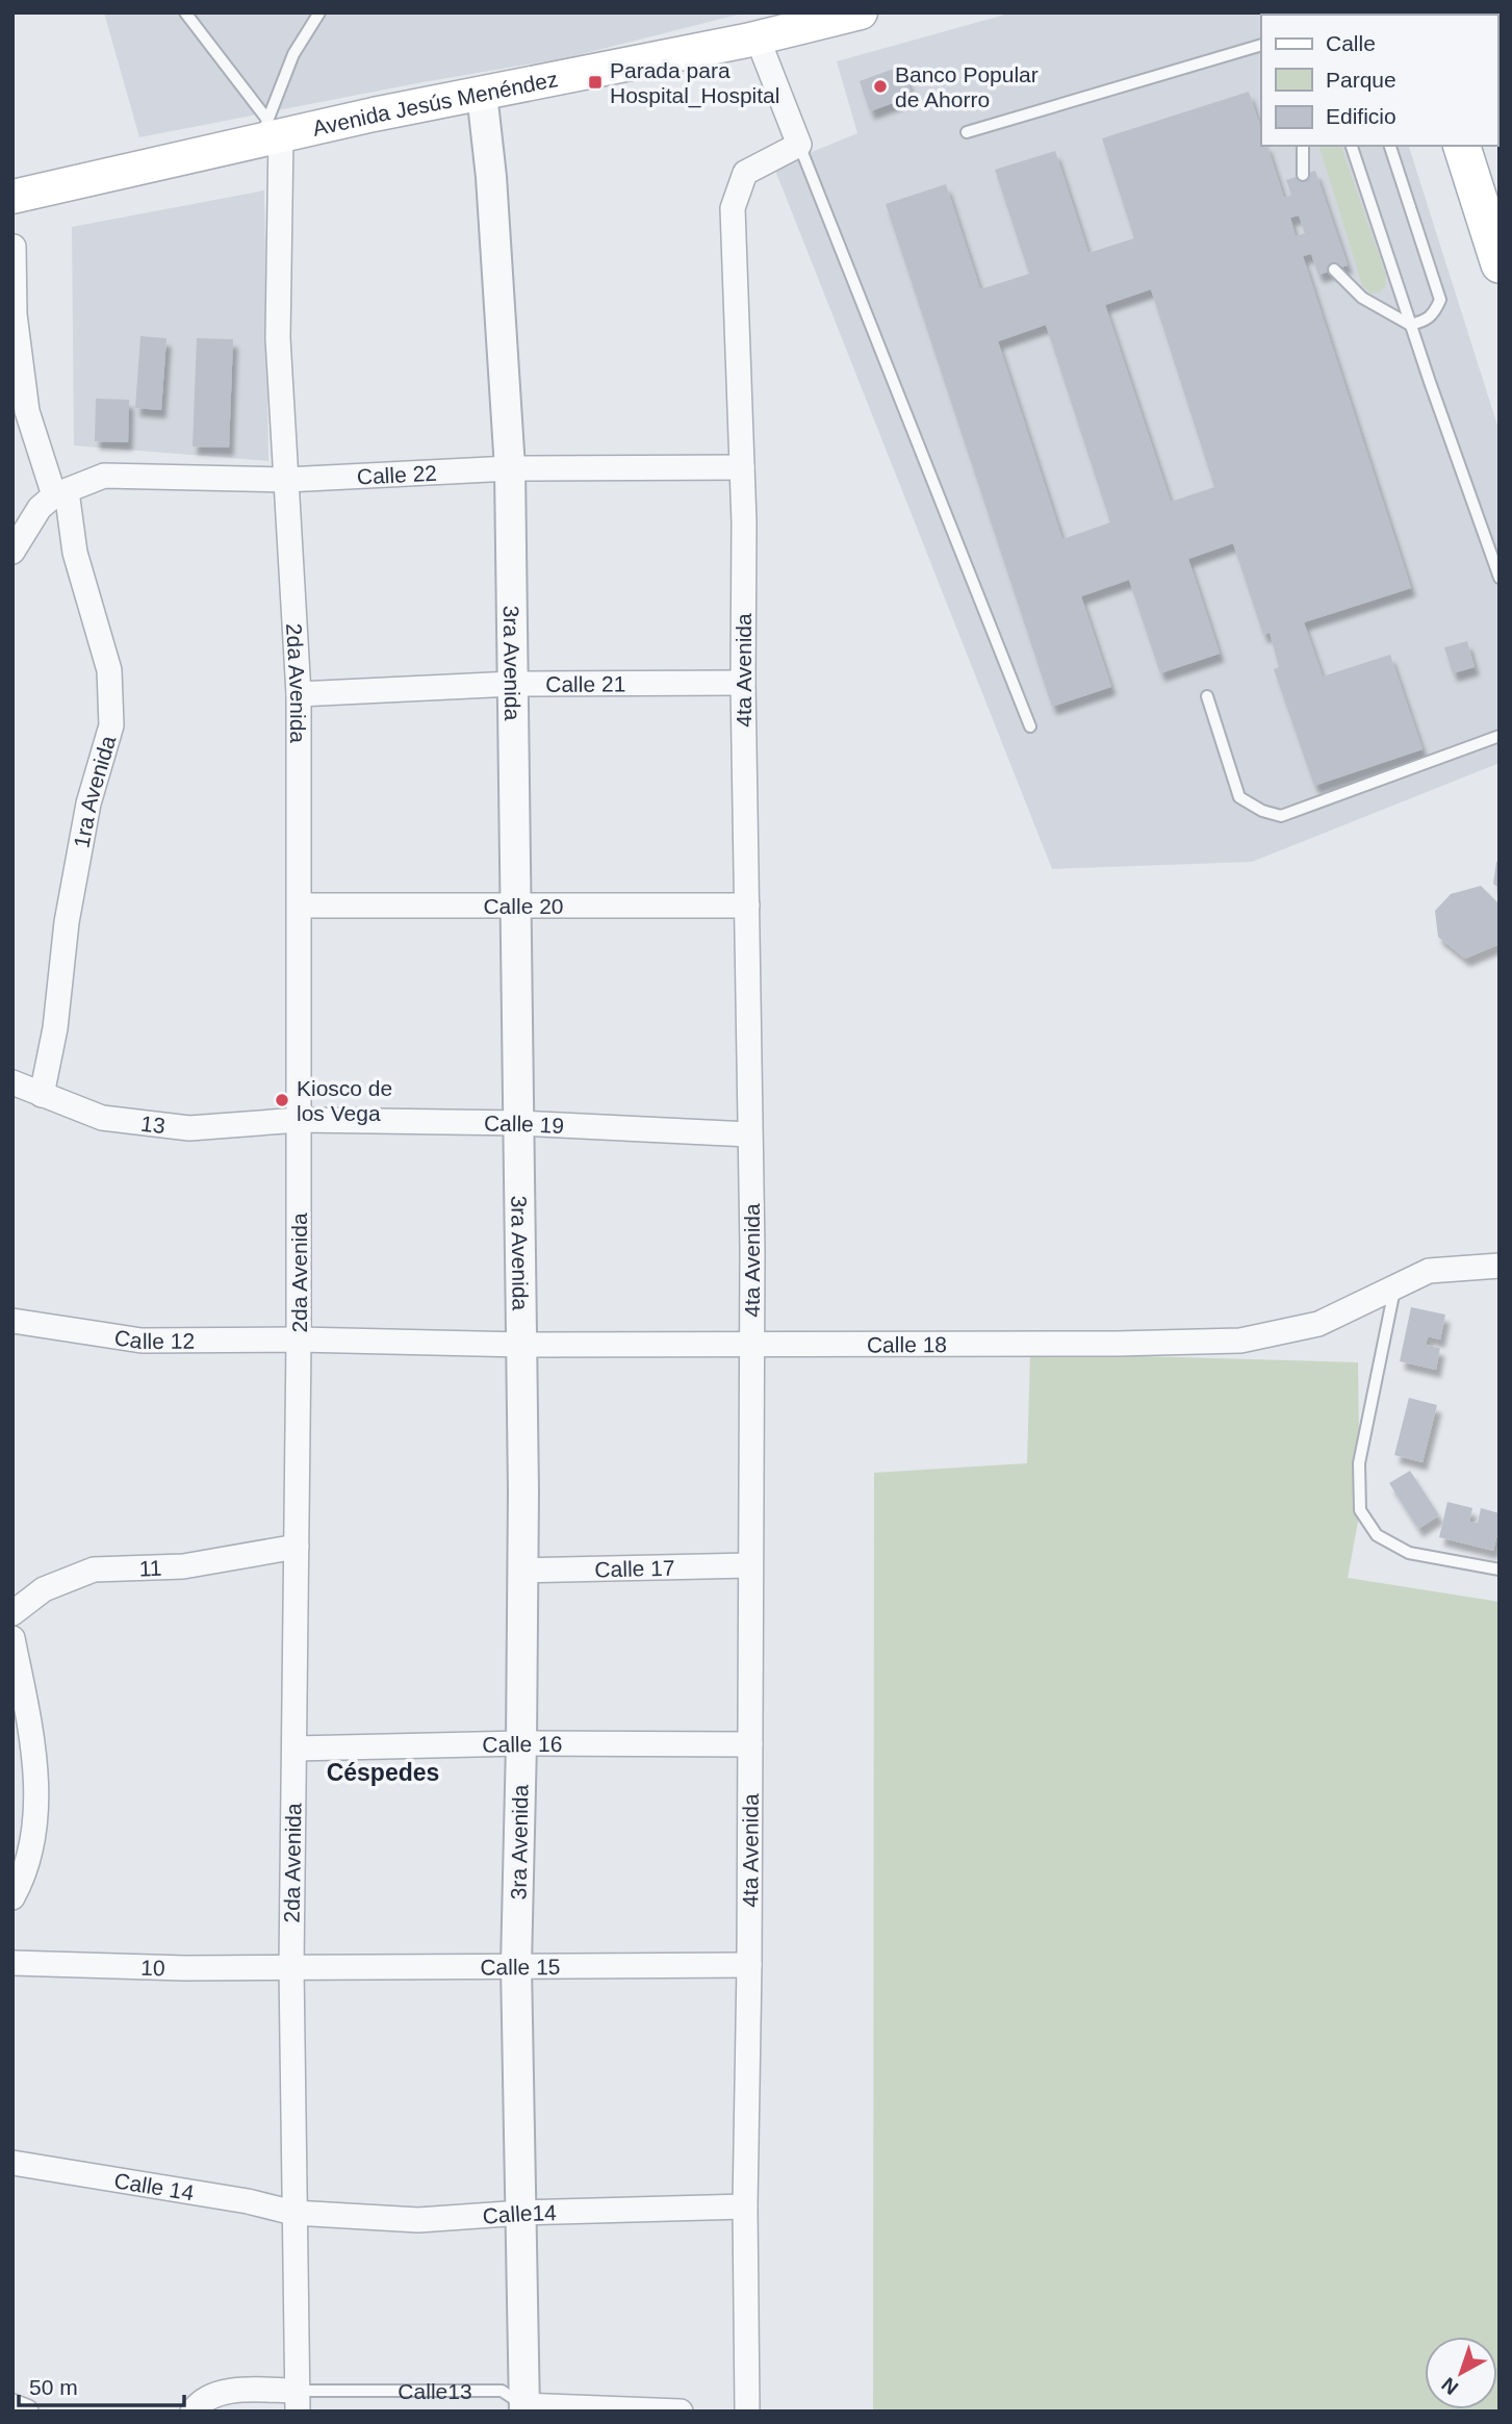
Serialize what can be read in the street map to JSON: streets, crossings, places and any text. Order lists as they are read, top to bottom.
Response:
{
  "streets": {
    "main road": ["Avenida Jesús Menéndez"],
    "street": [
      "Calle 22",
      "3ra Avenida",
      "4ta Avenida",
      "2da Avenida",
      "Calle 21",
      "1ra Avenida",
      "Calle 20",
      "13",
      "Calle 19",
      "Calle 12",
      "Calle 18",
      "11",
      "Calle 17",
      "Calle 16",
      "Calle 15",
      "10",
      "Calle 14",
      "Calle14",
      "Calle13"
    ]
  },
  "crossings": [
    ["Avenida Jesús Menéndez", "3ra Avenida"],
    ["Avenida Jesús Menéndez", "2da Avenida"],
    ["Calle 22", "3ra Avenida"],
    ["Calle 22", "4ta Avenida"],
    ["Calle 22", "2da Avenida"],
    ["Calle 22", "1ra Avenida"],
    ["3ra Avenida", "Calle 21"],
    ["3ra Avenida", "Calle 20"],
    ["3ra Avenida", "Calle 19"],
    ["3ra Avenida", "Calle 18"],
    ["3ra Avenida", "Calle 17"],
    ["3ra Avenida", "Calle 16"],
    ["3ra Avenida", "Calle 15"],
    ["3ra Avenida", "Calle14"],
    ["3ra Avenida", "Calle13"],
    ["4ta Avenida", "Calle 21"],
    ["4ta Avenida", "Calle 20"],
    ["4ta Avenida", "Calle 19"],
    ["4ta Avenida", "Calle 18"],
    ["4ta Avenida", "Calle 17"],
    ["4ta Avenida", "Calle 16"],
    ["4ta Avenida", "Calle 15"],
    ["4ta Avenida", "Calle14"],
    ["2da Avenida", "Calle 21"],
    ["2da Avenida", "Calle 20"],
    ["2da Avenida", "13"],
    ["2da Avenida", "Calle 19"],
    ["2da Avenida", "Calle 12"],
    ["2da Avenida", "Calle 18"],
    ["2da Avenida", "11"],
    ["2da Avenida", "Calle 16"],
    ["2da Avenida", "Calle 15"],
    ["2da Avenida", "10"],
    ["2da Avenida", "Calle 14"],
    ["2da Avenida", "Calle14"],
    ["2da Avenida", "Calle13"],
    ["1ra Avenida", "13"],
    ["13", "Calle 19"],
    ["Calle 12", "Calle 18"],
    ["Calle 15", "10"],
    ["Calle 14", "Calle14"]
  ],
  "districts": ["Céspedes"],
  "places": {
    "transit": ["Parada para Hospital_Hospital"],
    "other": ["Banco Popular de Ahorro", "Kiosco de los Vega"]
  },
  "legend": ["Calle", "Parque", "Edificio"],
  "scale_bar": "50 m",
  "north": "bottom left"
}
